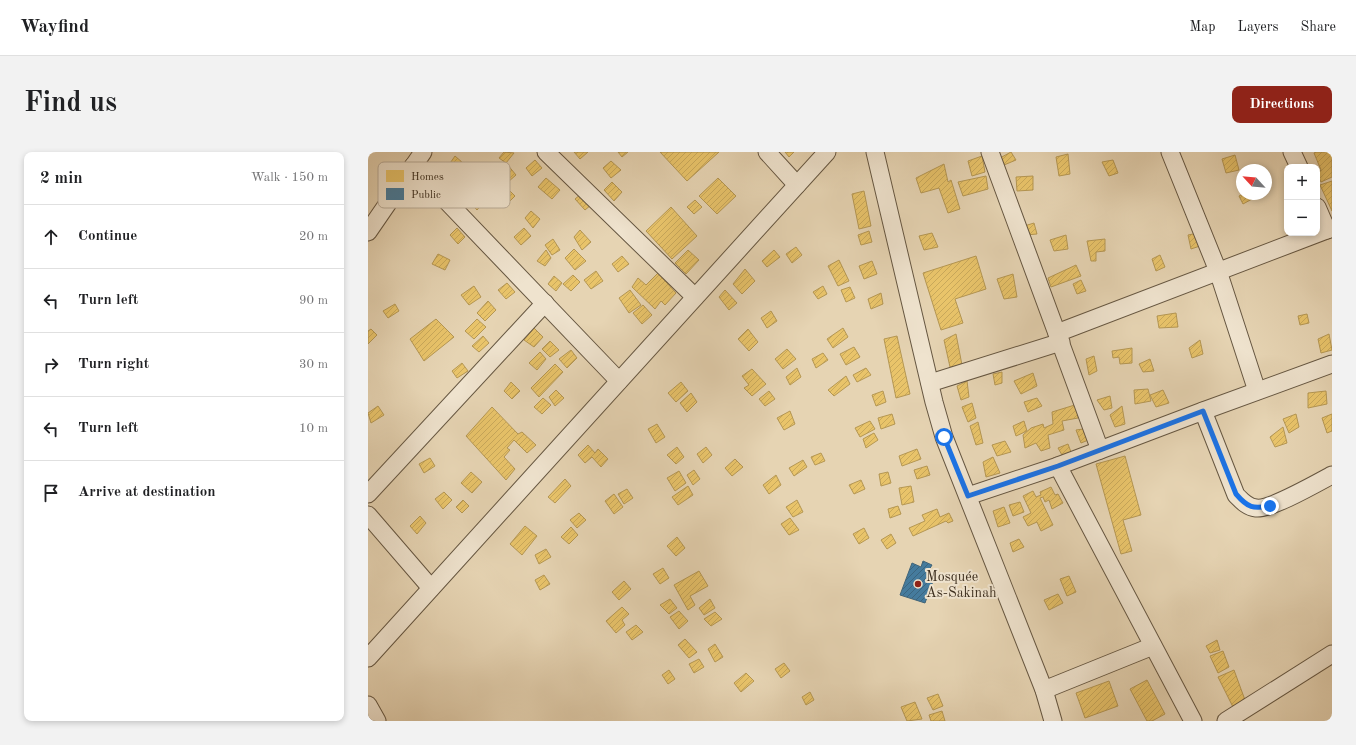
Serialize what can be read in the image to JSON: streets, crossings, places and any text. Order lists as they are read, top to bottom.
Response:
{
  "places": ["Mosquée As-Sakinah"],
  "legend": ["Homes", "Public"],
  "north": "top left",
  "page": {
    "header": "Wayfind",
    "nav": ["Map", "Layers", "Share"],
    "buttons": "Directions",
    "title": "Find us",
    "heading": ["2 min", "Walk · 150 m"],
    "map_buttons": ["+", "−"],
    "list": [
      ["Continue", "20 m"],
      ["Turn left", "90 m"],
      ["Turn right", "30 m"],
      ["Turn left", "10 m"],
      "Arrive at destination"
    ]
  }
}
